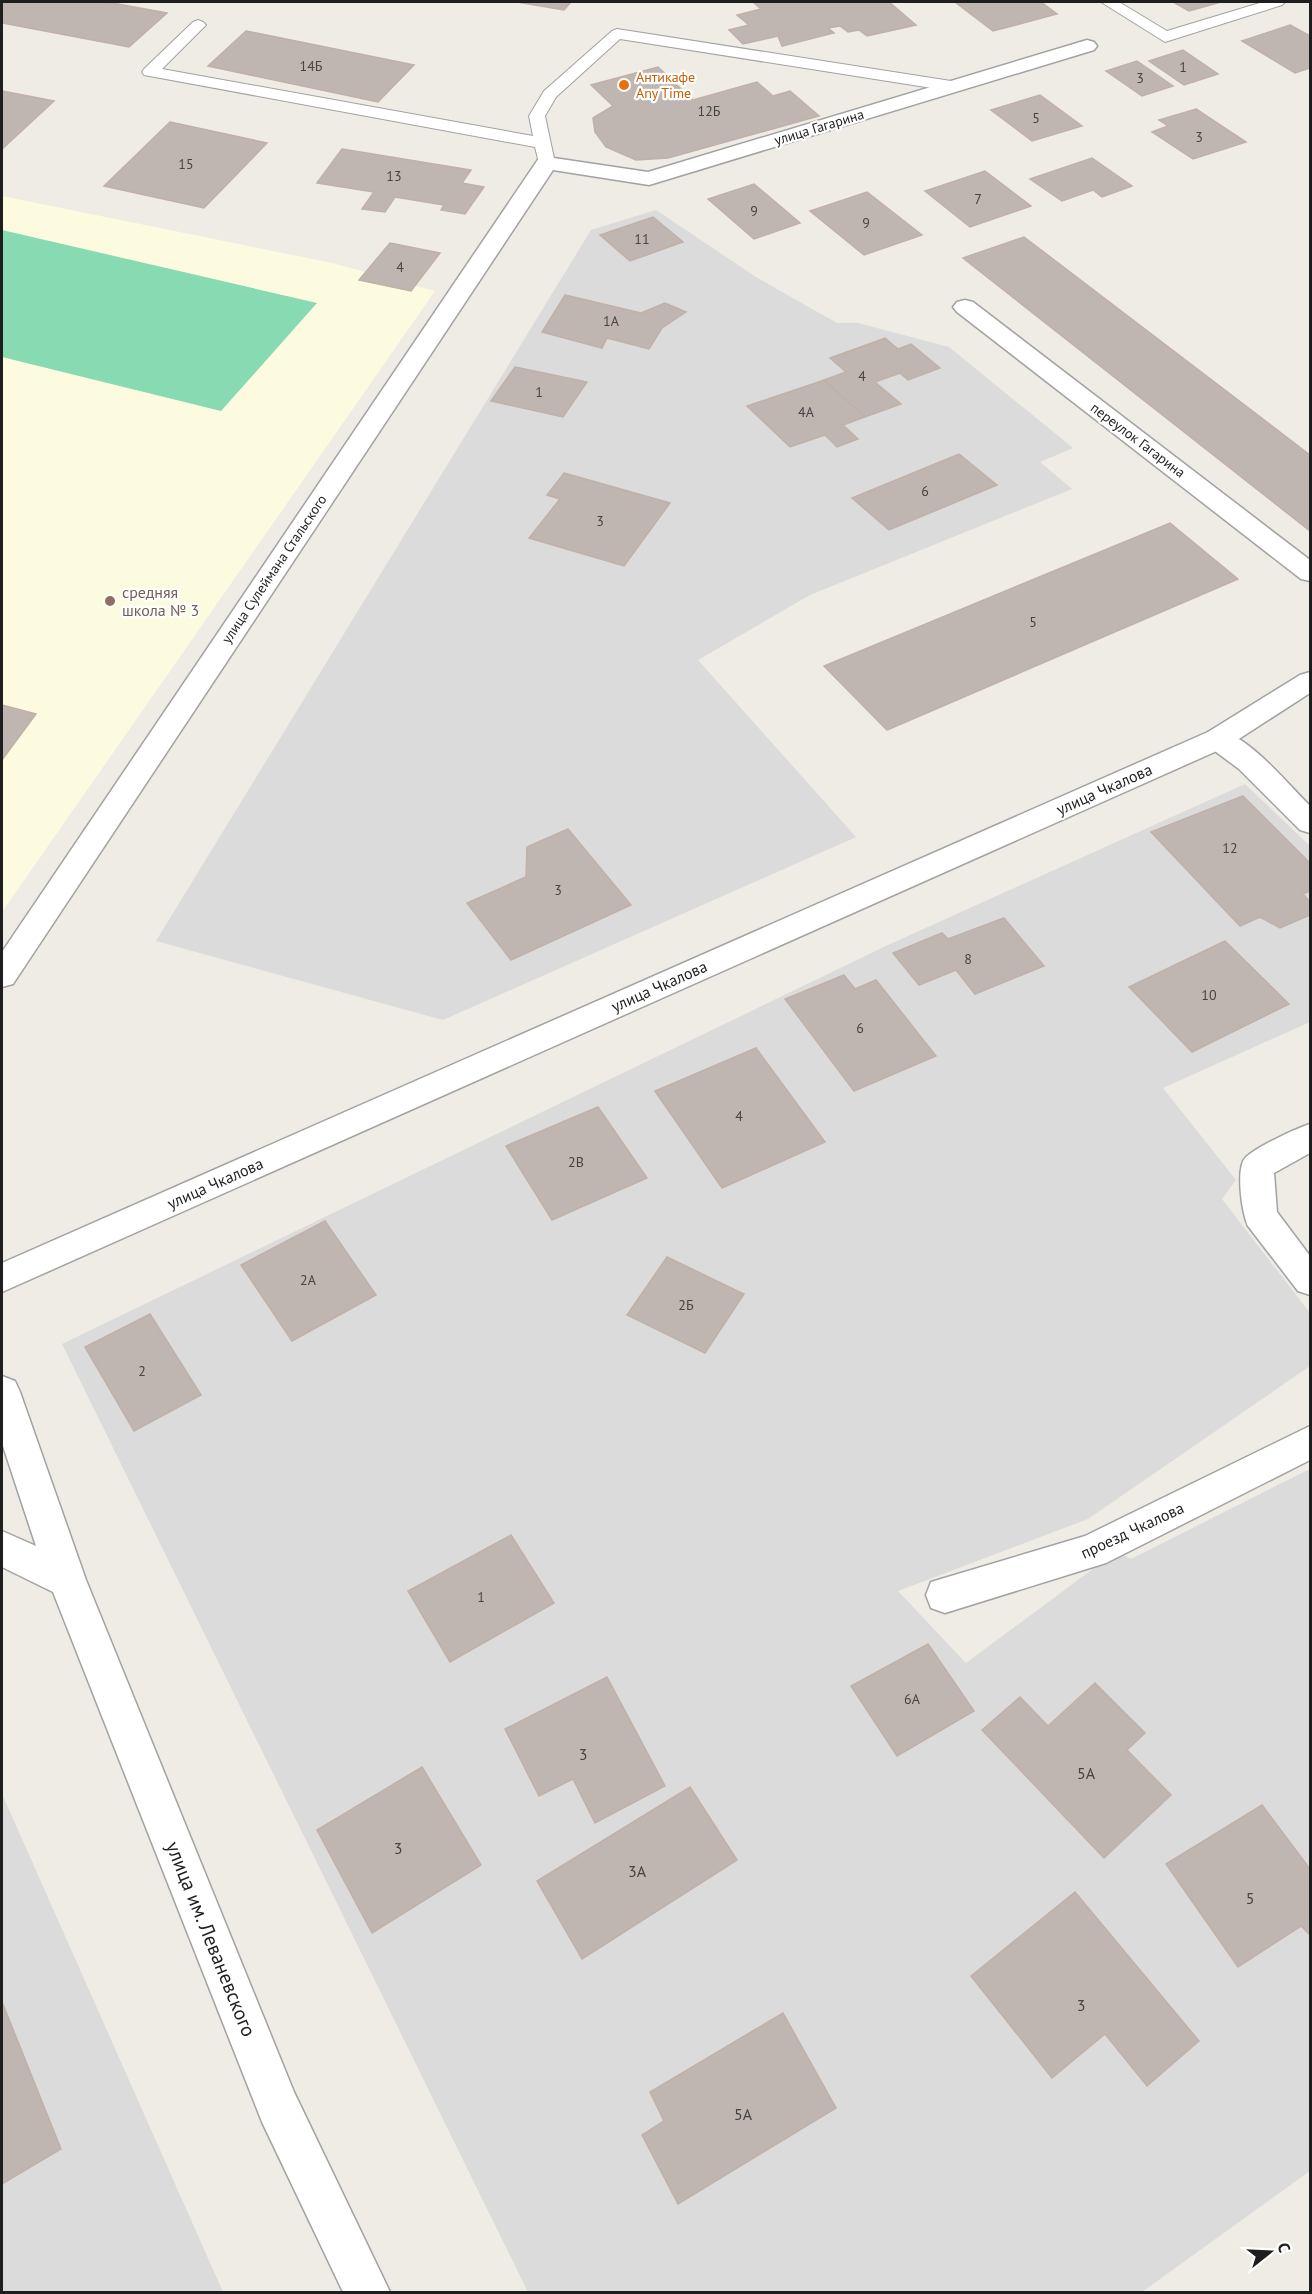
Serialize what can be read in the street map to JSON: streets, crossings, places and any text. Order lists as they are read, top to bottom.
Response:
{
  "streets": {
    "street": [
      "улица Гагарина",
      "переулок Гагарина",
      "улица Сулеймана Стальского",
      "улица Чкалова",
      "проезд Чкалова",
      "улица им. Леваневского"
    ]
  },
  "crossings": [
    ["улица Гагарина", "улица Сулеймана Стальского"]
  ],
  "places": ["Антикафе Any Time", "средняя школа № 3"],
  "house_numbers": [
    "14Б",
    "1",
    "3",
    "12Б",
    "5",
    "3",
    "15",
    "13",
    "7",
    "9",
    "9",
    "11",
    "4",
    "1А",
    "4",
    "1",
    "4А",
    "6",
    "3",
    "5",
    "12",
    "3",
    "8",
    "10",
    "6",
    "4",
    "2В",
    "2А",
    "2Б",
    "2",
    "1",
    "6А",
    "3",
    "5А",
    "3",
    "3А",
    "5",
    "3",
    "5А"
  ],
  "north": "right"
}
